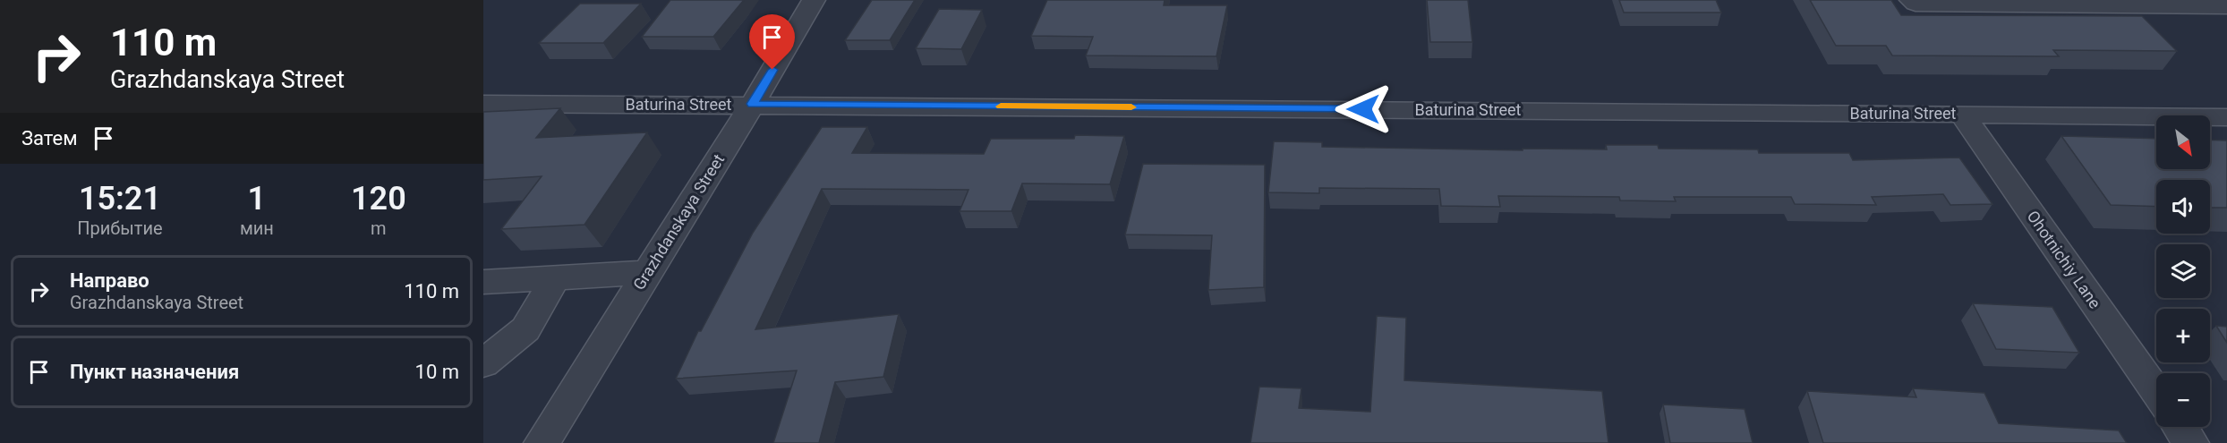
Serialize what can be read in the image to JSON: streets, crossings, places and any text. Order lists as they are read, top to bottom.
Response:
{
  "streets": {
    "street": ["Baturina Street", "Grazhdanskaya Street", "Ohotnichiy Lane"]
  },
  "crossings": [
    ["Baturina Street", "Grazhdanskaya Street"],
    ["Baturina Street", "Ohotnichiy Lane"]
  ],
  "north": "bottom right",
  "page": {
    "turn": ["110 m", "Grazhdanskaya Street"],
    "then": "Затем",
    "map_buttons": ["+", "−"],
    "eta": [
      "15:21",
      "Прибытие",
      "1",
      "мин",
      "120",
      "m"
    ],
    "list": [
      {
        "name": "Направо",
        "note": "Grazhdanskaya Street",
        "value": "110 m"
      },
      {
        "name": "Пункт назначения",
        "value": "10 m"
      }
    ]
  }
}
